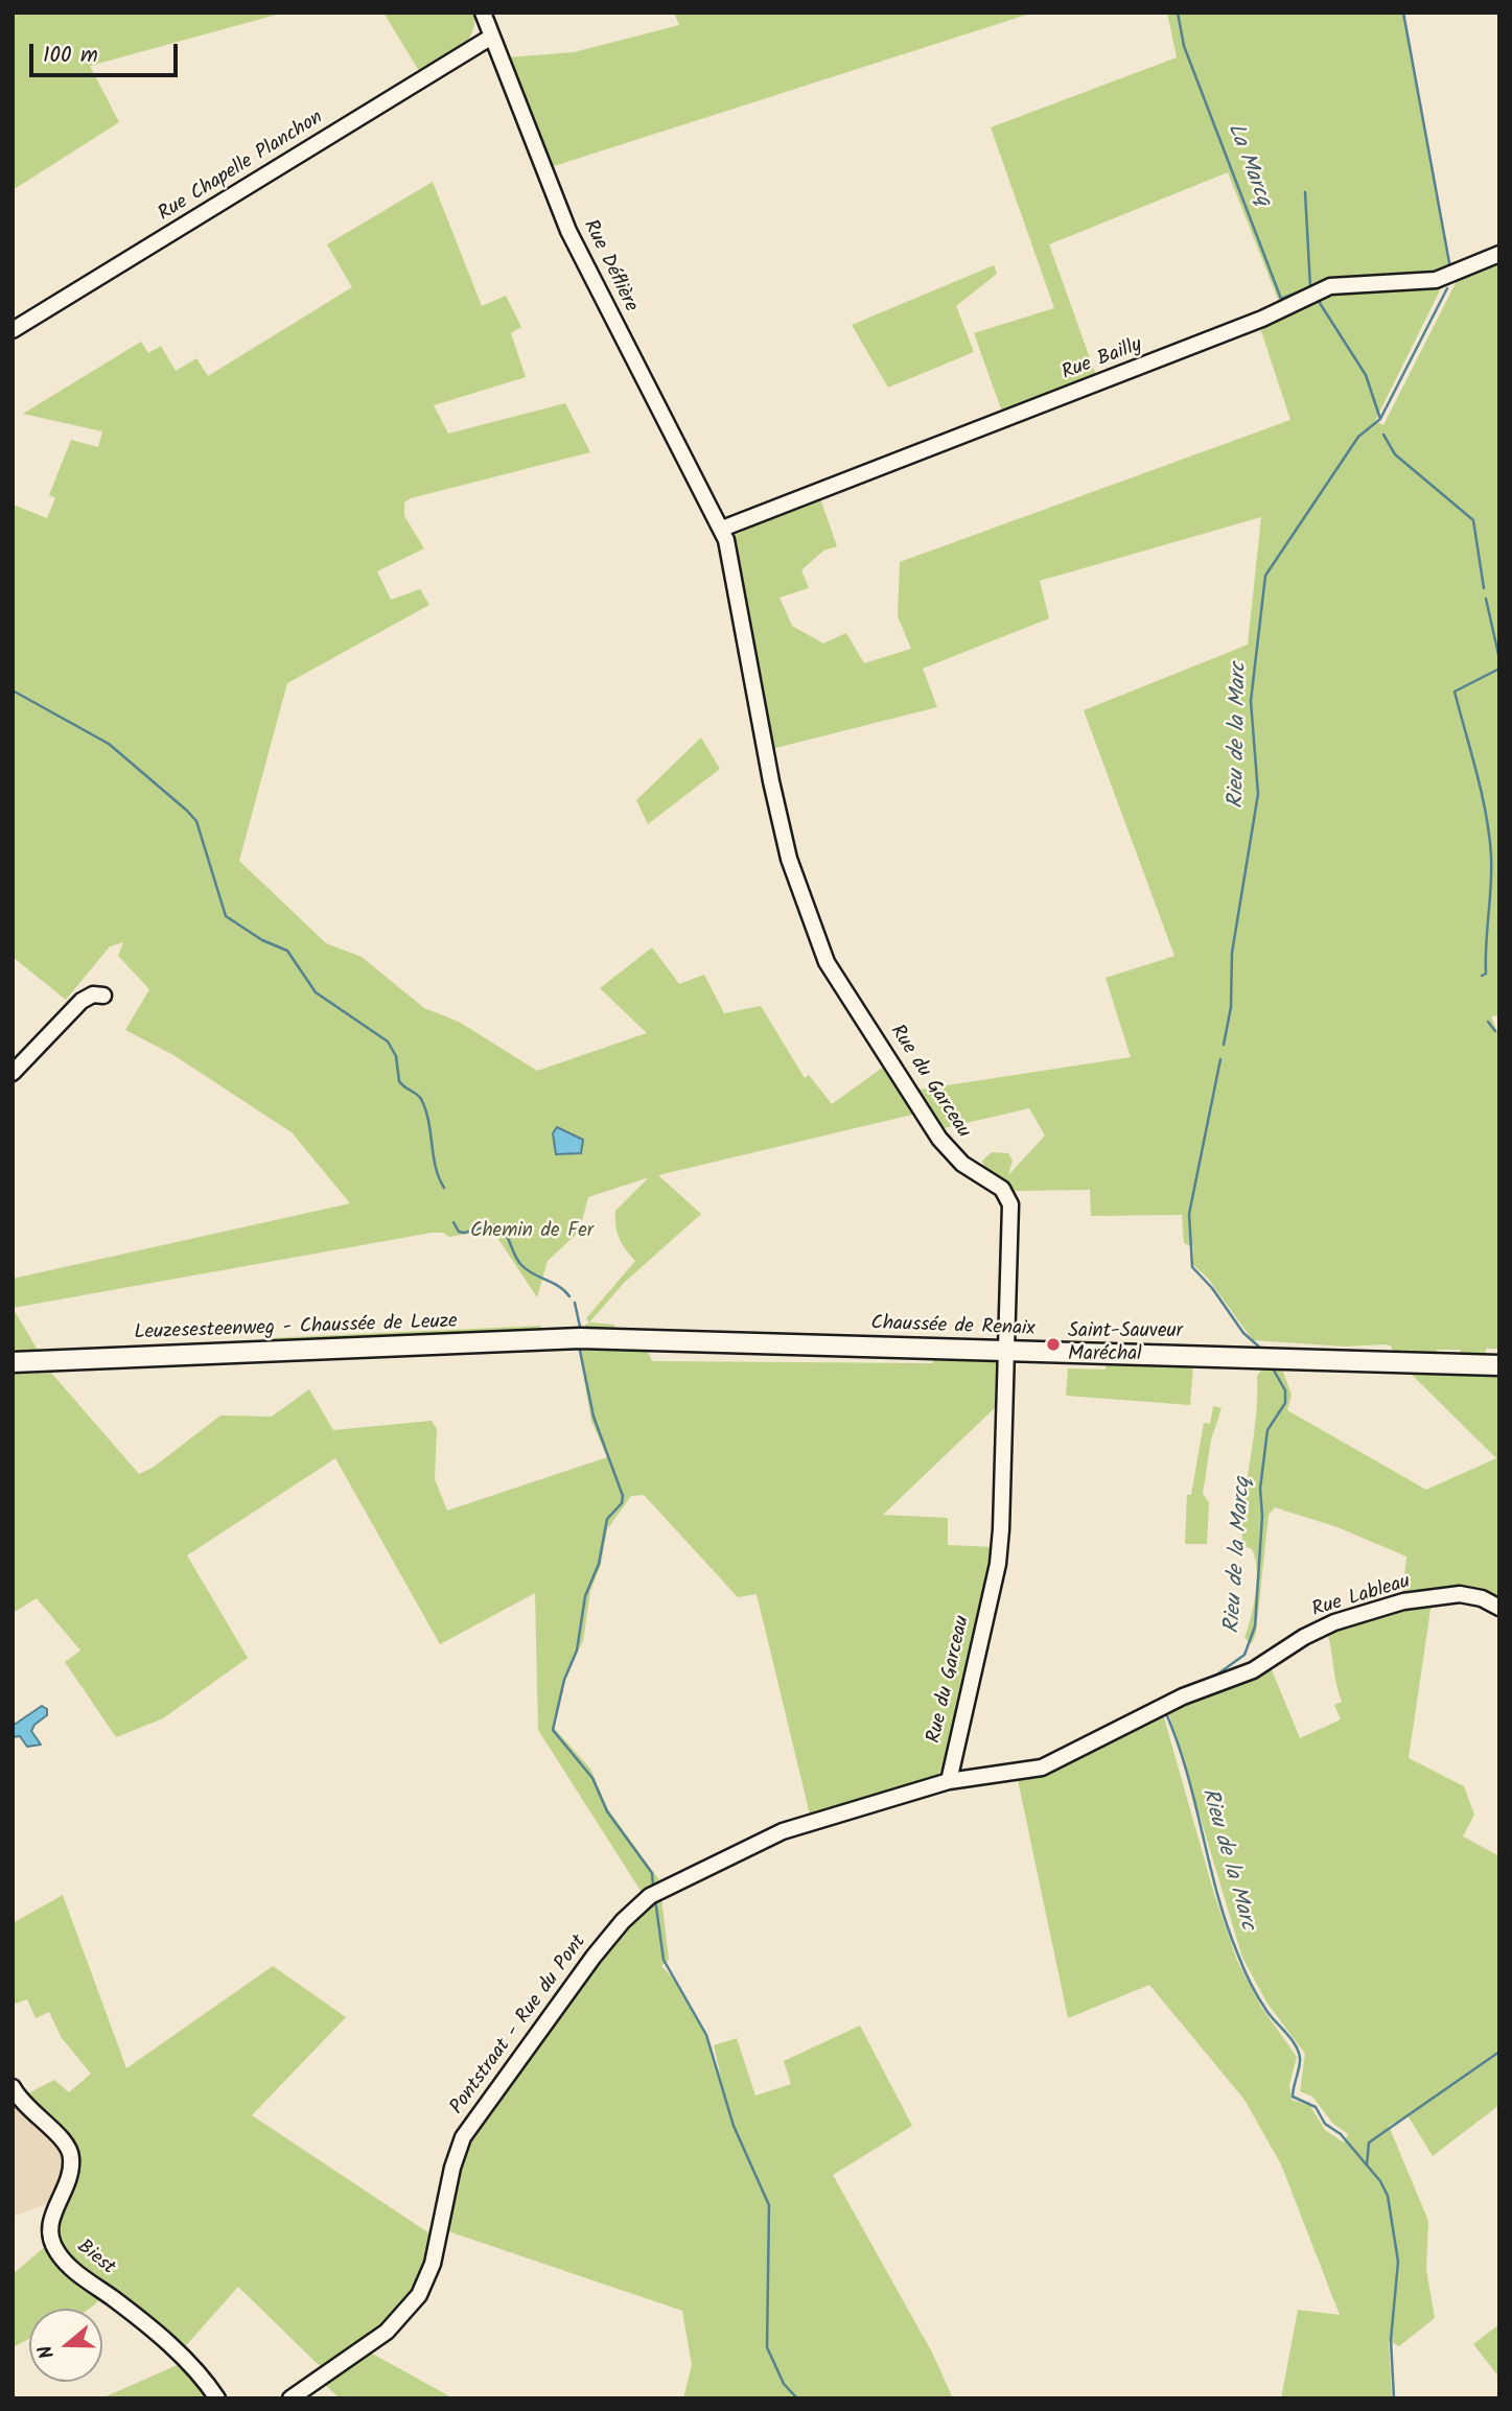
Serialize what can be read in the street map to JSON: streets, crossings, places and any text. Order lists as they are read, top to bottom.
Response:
{
  "streets": {
    "main road": ["Chaussée de Renaix", "Leuzesesteenweg - Chaussée de Leuze"],
    "street": [
      "Rue Chapelle Planchon",
      "Rue Déflière",
      "Rue Bailly",
      "Rue du Garceau",
      "Rue Lableau",
      "Pontstraat - Rue du Pont",
      "Biest"
    ]
  },
  "crossings": [
    ["Rue Chapelle Planchon", "Rue Déflière"],
    ["Rue Déflière", "Rue Bailly"],
    ["Rue Déflière", "Rue du Garceau"],
    ["Rue Bailly", "Rue du Garceau"],
    ["Rue du Garceau", "Chaussée de Renaix"],
    ["Rue du Garceau", "Rue Lableau"],
    ["Rue du Garceau", "Pontstraat - Rue du Pont"],
    ["Chaussée de Renaix", "Leuzesesteenweg - Chaussée de Leuze"],
    ["Rue Lableau", "Pontstraat - Rue du Pont"]
  ],
  "water": ["La Marcq", "Rieu de la Marc", "Rieu de la Marcq"],
  "parks": ["Chemin de Fer"],
  "places": ["Saint-Sauveur Maréchal"],
  "scale_bar": "100 m",
  "north": "left"
}
